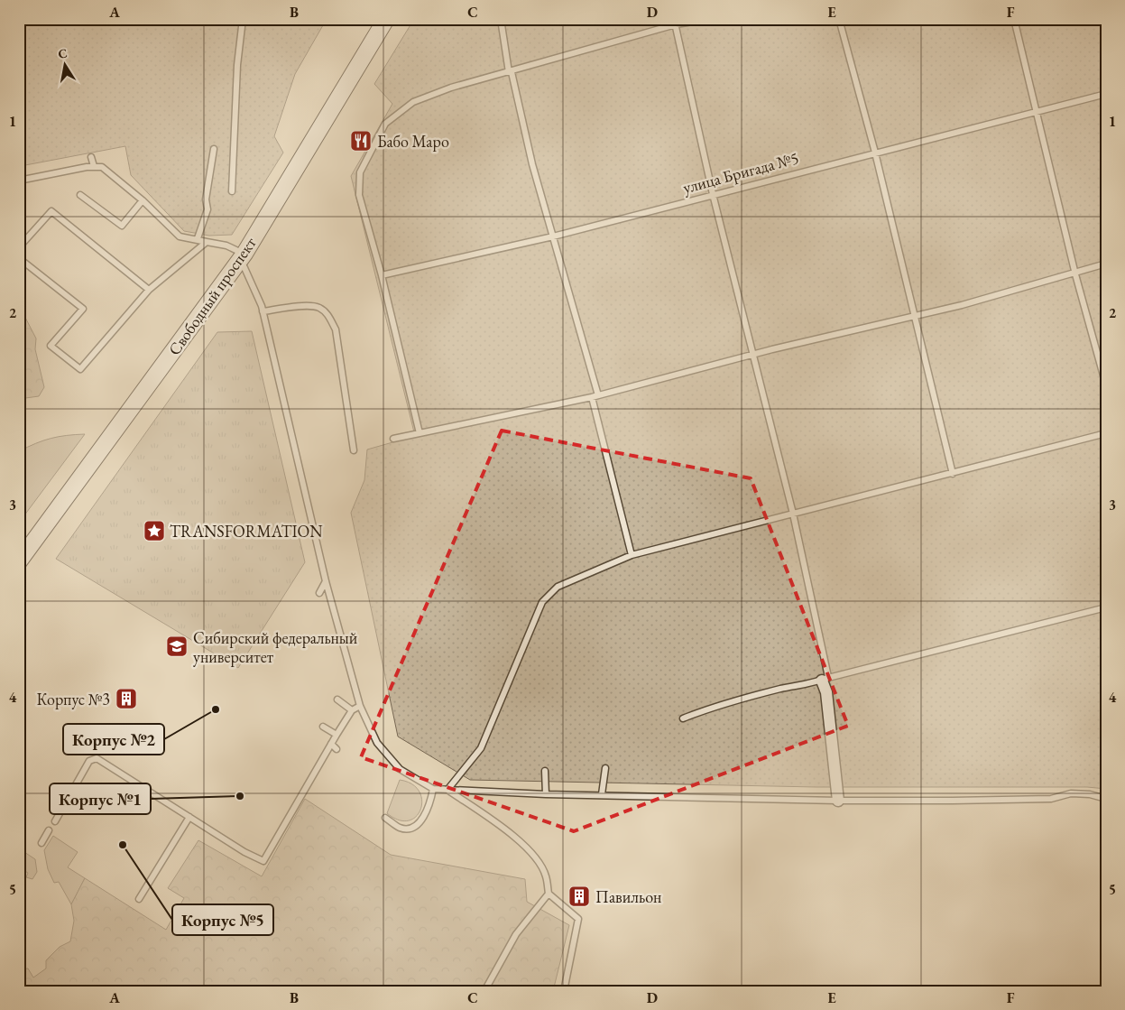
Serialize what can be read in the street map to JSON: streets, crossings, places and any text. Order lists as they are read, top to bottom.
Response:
{
  "streets": {
    "main road": ["Свободный проспект"],
    "lane": ["улица Бригада №5"]
  },
  "places": {
    "restaurant": ["Бабо Маро"],
    "place": ["TRANSFORMATION"],
    "school or university": ["Сибирский федеральный университет"],
    "building": ["Корпус №3", "Павильон"],
    "other": ["Корпус №2", "Корпус №1", "Корпус №5"]
  },
  "north": "top",
  "grid": {
    "columns": [
      "A",
      "B",
      "C",
      "D",
      "E",
      "F"
    ],
    "rows": [
      "1",
      "2",
      "3",
      "4",
      "5"
    ]
  }
}
